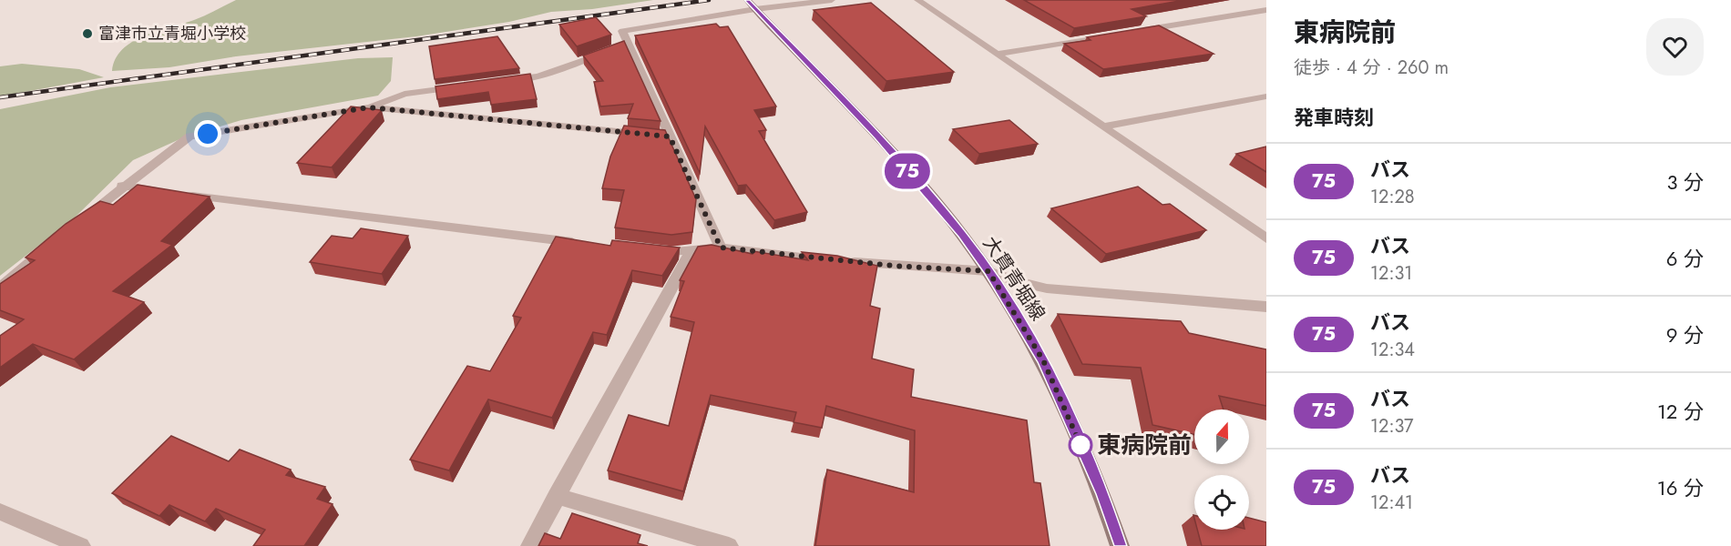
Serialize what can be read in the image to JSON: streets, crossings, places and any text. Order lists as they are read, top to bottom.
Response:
{
  "streets": {
    "main road": ["大貫青堀線"]
  },
  "places": ["富津市立青堀小学校", "東病院前"],
  "lines": ["bus line 75"],
  "north": "top",
  "page": {
    "on_map": "75",
    "heading": [
      ["東病院前", "徒歩 · 4 分 · 260 m"],
      "発車時刻"
    ],
    "list": [
      {
        "mark": "75",
        "name": "バス",
        "note": "12:28",
        "value": "3 分"
      },
      {
        "mark": "75",
        "name": "バス",
        "note": "12:31",
        "value": "6 分"
      },
      {
        "mark": "75",
        "name": "バス",
        "note": "12:34",
        "value": "9 分"
      },
      {
        "mark": "75",
        "name": "バス",
        "note": "12:37",
        "value": "12 分"
      },
      {
        "mark": "75",
        "name": "バス",
        "note": "12:41",
        "value": "16 分"
      }
    ]
  }
}
